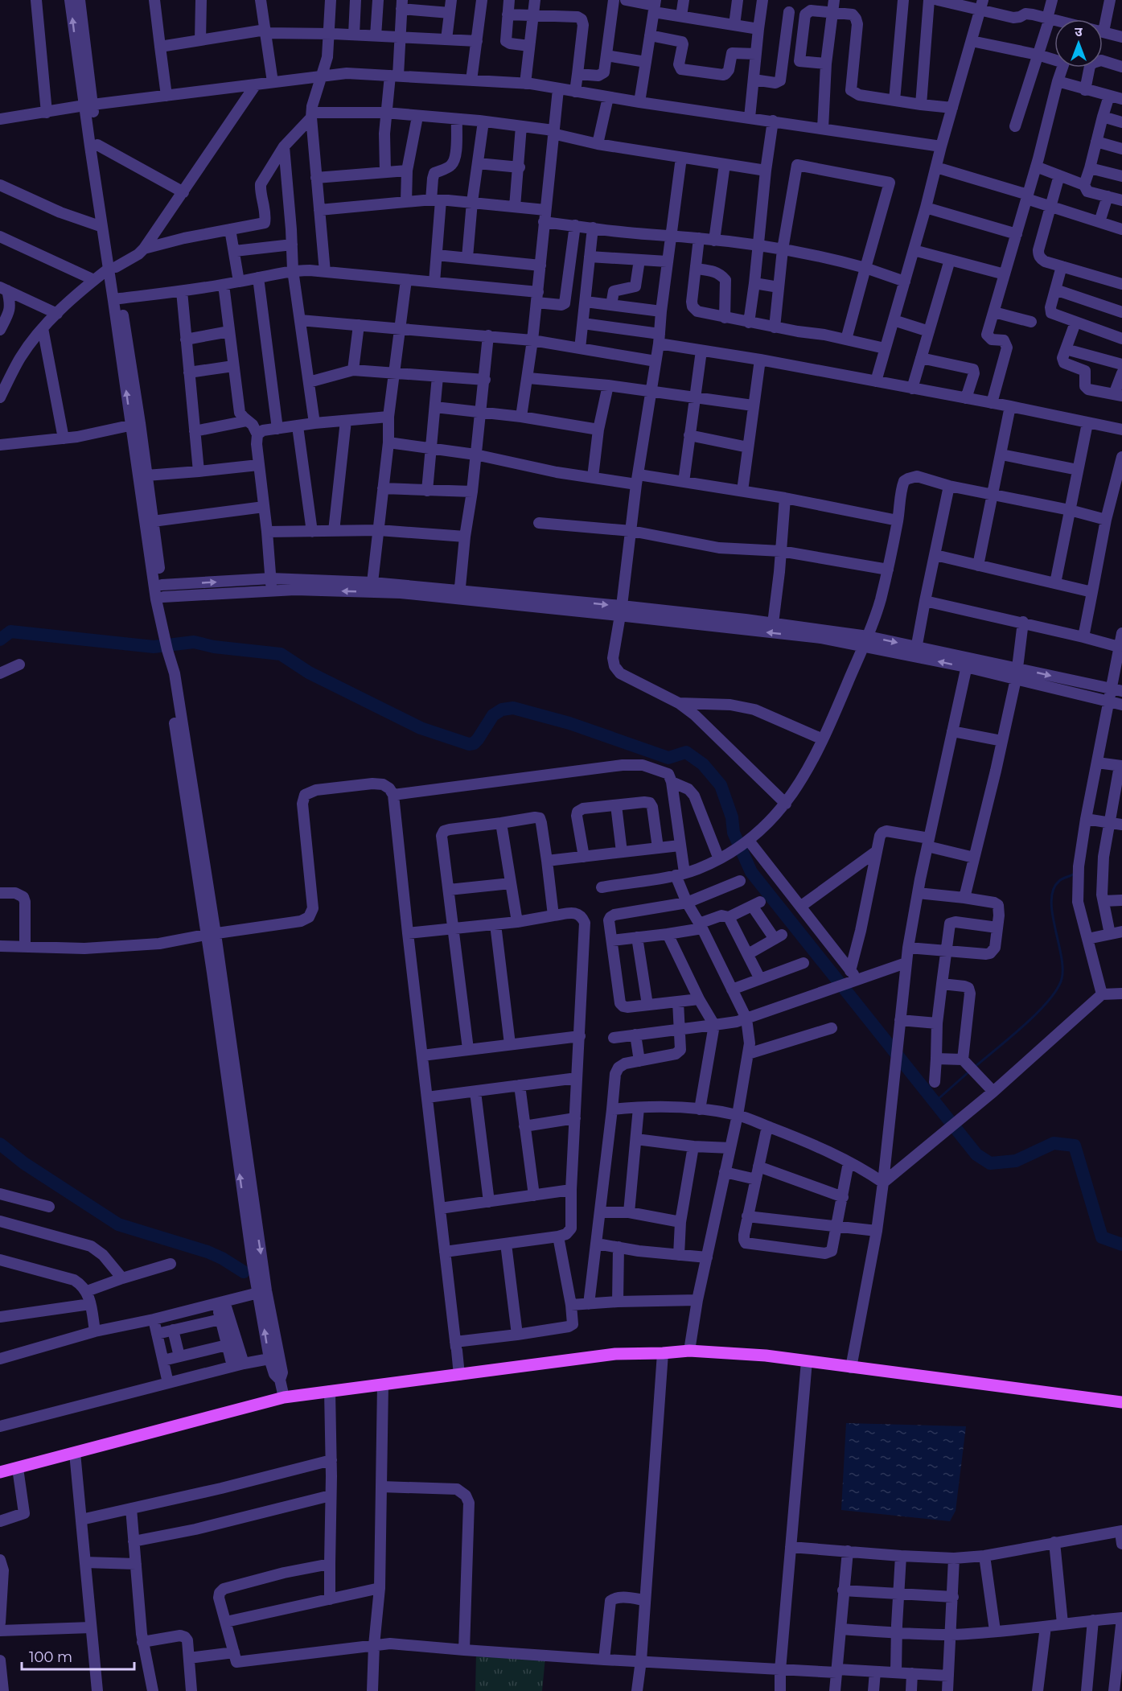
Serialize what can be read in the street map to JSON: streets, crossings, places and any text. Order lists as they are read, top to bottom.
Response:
{
  "scale_bar": "100 m",
  "north": "top"
}
